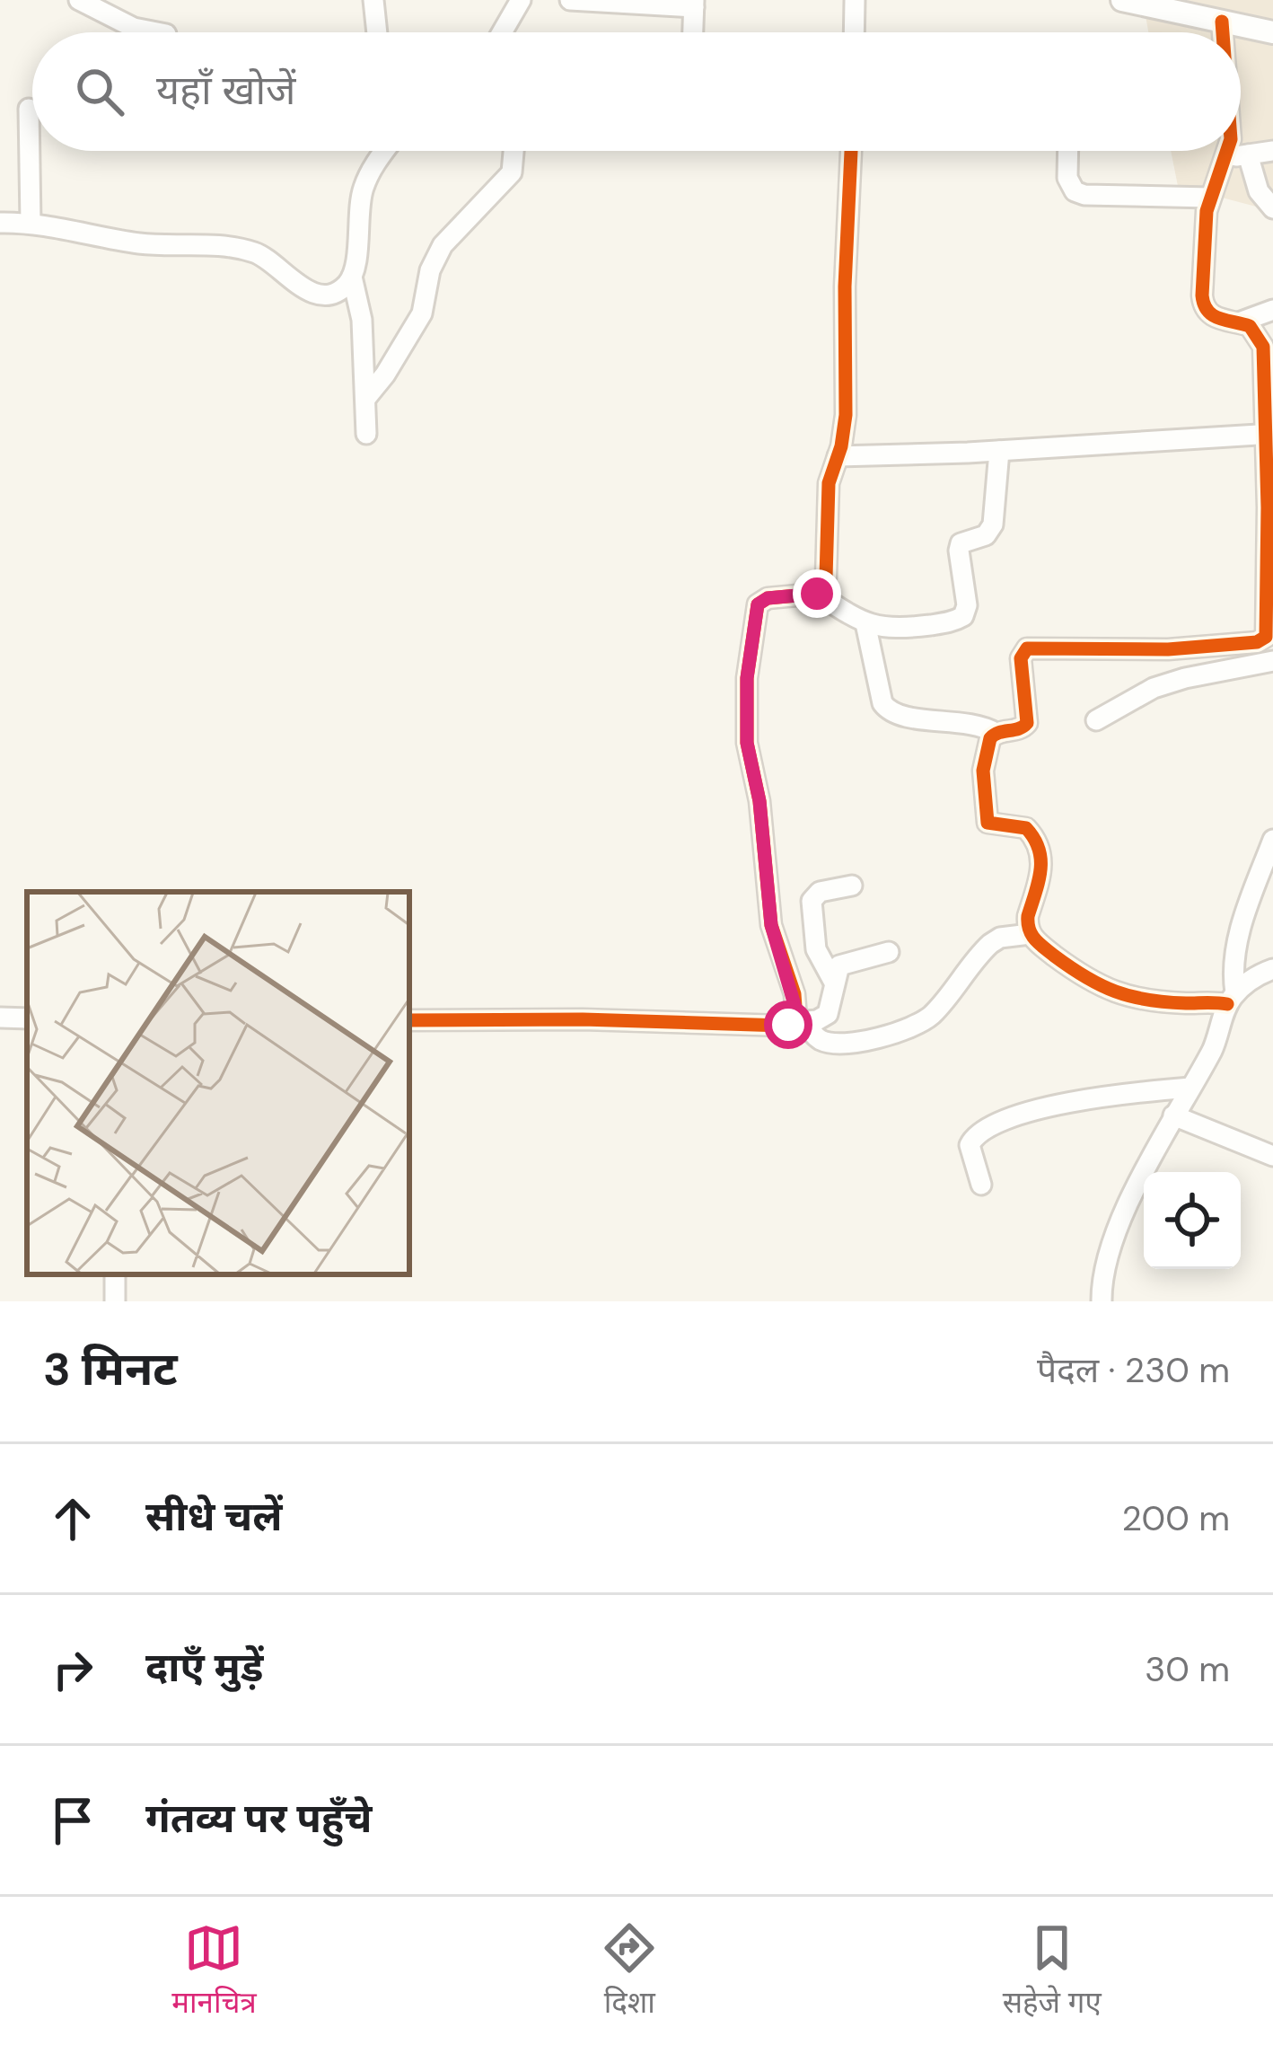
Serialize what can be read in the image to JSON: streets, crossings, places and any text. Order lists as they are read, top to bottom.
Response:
{
  "page": {
    "search": "यहाँ खोजें",
    "heading": ["3 मिनट", "पैदल · 230 m"],
    "list": [
      ["सीधे चलें", "200 m"],
      ["दाएँ मुड़ें", "30 m"],
      "गंतव्य पर पहुँचे"
    ],
    "nav": ["मानचित्र", "दिशा", "सहेजे गए"]
  }
}
